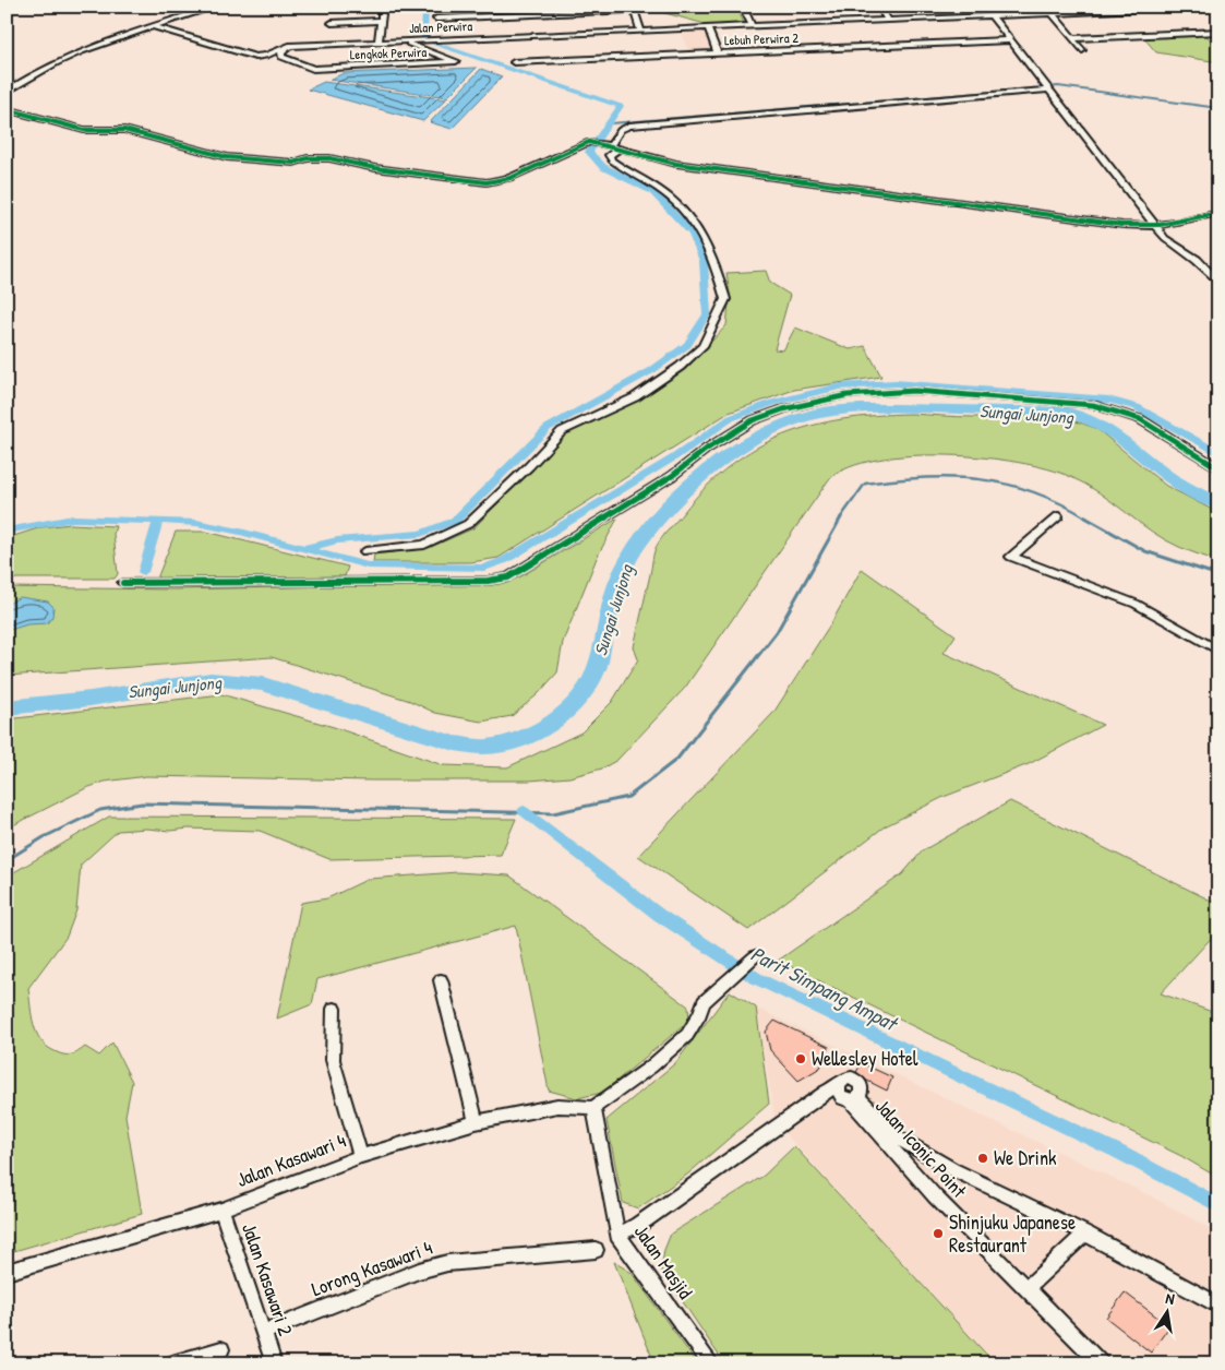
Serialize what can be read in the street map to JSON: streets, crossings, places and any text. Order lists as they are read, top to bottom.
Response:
{
  "streets": {
    "street": [
      "Jalan Perwira",
      "Lebuh Perwira 2",
      "Lengkok Perwira",
      "Jalan Iconic Point",
      "Jalan Kasawari 4",
      "Jalan Masjid",
      "Lorong Kasawari 4",
      "Jalan Kasawari 2"
    ]
  },
  "crossings": [
    ["Jalan Perwira", "Lengkok Perwira"],
    ["Jalan Kasawari 4", "Jalan Masjid"],
    ["Jalan Kasawari 4", "Jalan Kasawari 2"],
    ["Lorong Kasawari 4", "Jalan Kasawari 2"]
  ],
  "water": ["Sungai Junjong", "Parit Simpang Ampat"],
  "places": ["Wellesley Hotel", "We Drink", "Shinjuku Japanese Restaurant"],
  "north": "top"
}
